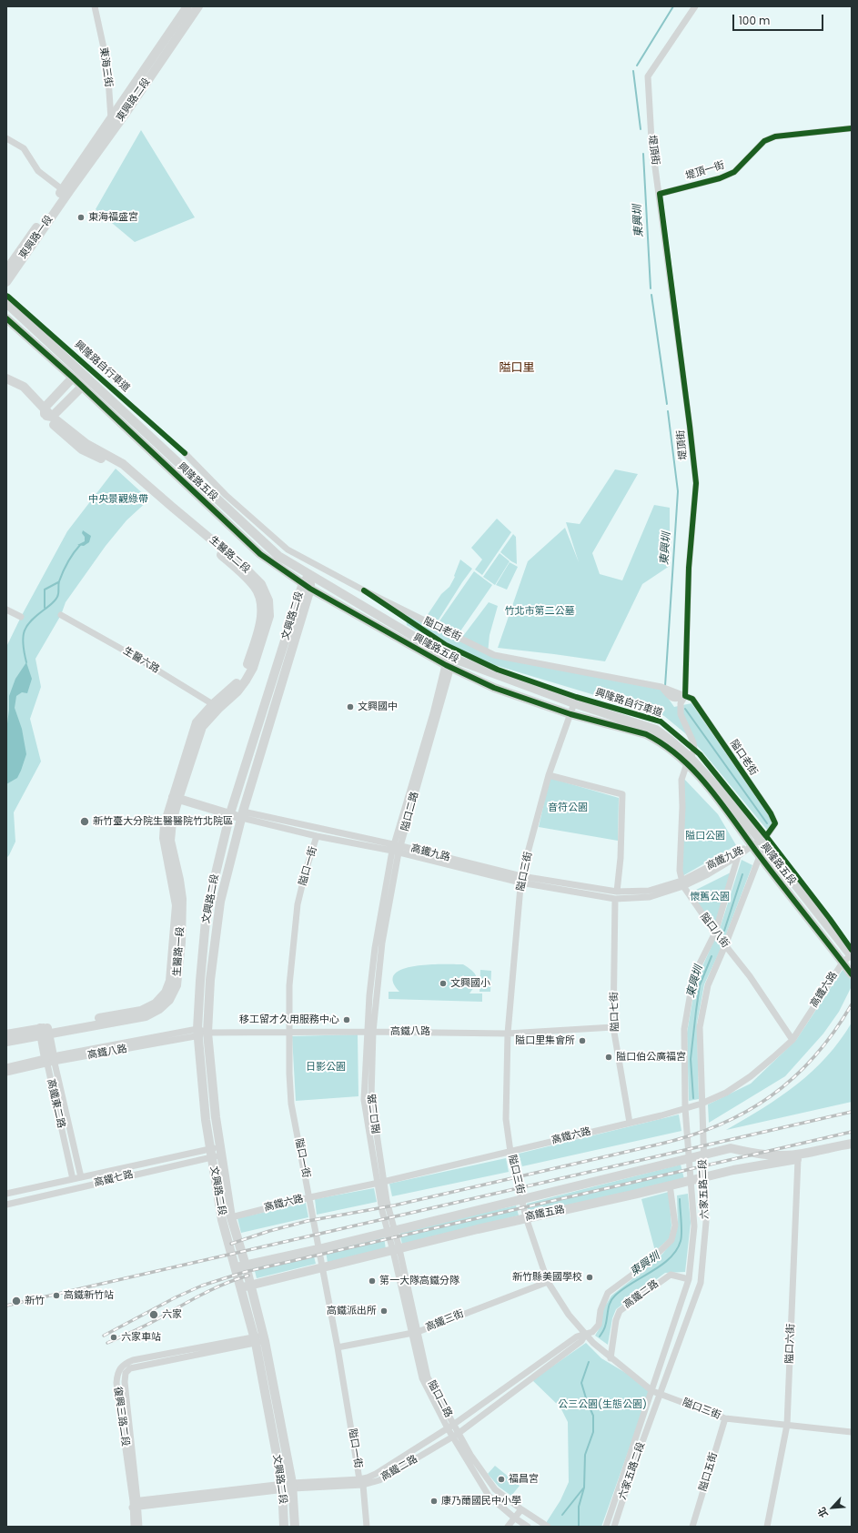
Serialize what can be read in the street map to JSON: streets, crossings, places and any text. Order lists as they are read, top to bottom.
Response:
{
  "streets": {
    "street": [
      "東海三街",
      "東興路二段",
      "堤頂街",
      "堤頂一街",
      "東興路一段",
      "興隆路五段",
      "生醫路二段",
      "文興路二段",
      "隘口老街",
      "生醫六路",
      "隘口二路",
      "高鐵九路",
      "隘口一街",
      "隘口三街",
      "隘口八街",
      "生醫路一段",
      "高鐵六路",
      "隘口七街",
      "高鐵八路",
      "高鐵東二路",
      "高鐵七路",
      "六家五路二段",
      "高鐵五路",
      "高鐵二路",
      "高鐵三街",
      "隘口六街",
      "復興三路二段",
      "隘口五街"
    ],
    "cycle path": ["興隆路自行車道"]
  },
  "crossings": [
    ["東海三街", "東興路二段"],
    ["東興路二段", "東興路一段"],
    ["堤頂街", "堤頂一街"],
    ["堤頂街", "隘口老街"],
    ["興隆路五段", "文興路二段"],
    ["興隆路五段", "隘口老街"],
    ["興隆路五段", "隘口二路"],
    ["興隆路五段", "高鐵九路"],
    ["興隆路五段", "隘口三街"],
    ["興隆路五段", "隘口八街"],
    ["興隆路五段", "高鐵六路"],
    ["興隆路五段", "六家五路二段"],
    ["生醫路二段", "生醫六路"],
    ["生醫路二段", "高鐵九路"],
    ["生醫路二段", "生醫路一段"],
    ["文興路二段", "高鐵九路"],
    ["文興路二段", "高鐵六路"],
    ["文興路二段", "高鐵八路"],
    ["文興路二段", "高鐵七路"],
    ["文興路二段", "高鐵五路"],
    ["文興路二段", "高鐵二路"],
    ["文興路二段", "復興三路二段"],
    ["隘口老街", "高鐵九路"],
    ["隘口二路", "高鐵九路"],
    ["隘口二路", "高鐵六路"],
    ["隘口二路", "高鐵八路"],
    ["隘口二路", "高鐵五路"],
    ["隘口二路", "高鐵二路"],
    ["隘口二路", "高鐵三街"],
    ["高鐵九路", "隘口一街"],
    ["高鐵九路", "隘口三街"],
    ["高鐵九路", "隘口八街"],
    ["高鐵九路", "生醫路一段"],
    ["高鐵九路", "隘口七街"],
    ["高鐵九路", "六家五路二段"],
    ["隘口一街", "高鐵六路"],
    ["隘口一街", "高鐵八路"],
    ["隘口一街", "高鐵五路"],
    ["隘口一街", "高鐵二路"],
    ["隘口一街", "高鐵三街"],
    ["隘口三街", "高鐵六路"],
    ["隘口三街", "高鐵八路"],
    ["隘口三街", "六家五路二段"],
    ["隘口三街", "高鐵五路"],
    ["隘口三街", "高鐵二路"],
    ["隘口三街", "高鐵三街"],
    ["隘口三街", "隘口六街"],
    ["隘口三街", "隘口五街"],
    ["隘口八街", "高鐵六路"],
    ["隘口八街", "六家五路二段"],
    ["生醫路一段", "高鐵東二路"],
    ["高鐵六路", "隘口七街"],
    ["高鐵六路", "六家五路二段"],
    ["隘口七街", "高鐵八路"],
    ["高鐵八路", "高鐵東二路"],
    ["高鐵東二路", "高鐵七路"],
    ["六家五路二段", "高鐵五路"],
    ["六家五路二段", "高鐵二路"],
    ["高鐵五路", "高鐵二路"],
    ["高鐵五路", "隘口六街"],
    ["高鐵二路", "復興三路二段"]
  ],
  "districts": ["隘口里"],
  "water": ["東興圳"],
  "parks": [
    "中央景觀綠帶",
    "竹北市第二公墓",
    "音符公園",
    "隘口公園",
    "懷舊公園",
    "日影公園",
    "公三公園(生態公園)"
  ],
  "places": [
    "東海福盛宮",
    "文興國中",
    "新竹臺大分院生醫醫院竹北院區",
    "文興國小",
    "移工留才久用服務中心",
    "隘口里集會所",
    "隘口伯公廣福宮",
    "新竹縣美國學校",
    "第一大隊高鐵分隊",
    "高鐵新竹站",
    "新竹",
    "高鐵派出所",
    "六家",
    "六家車站",
    "福昌宮",
    "康乃薾國民中小學"
  ],
  "scale_bar": "100 m",
  "north": "bottom left"
}
